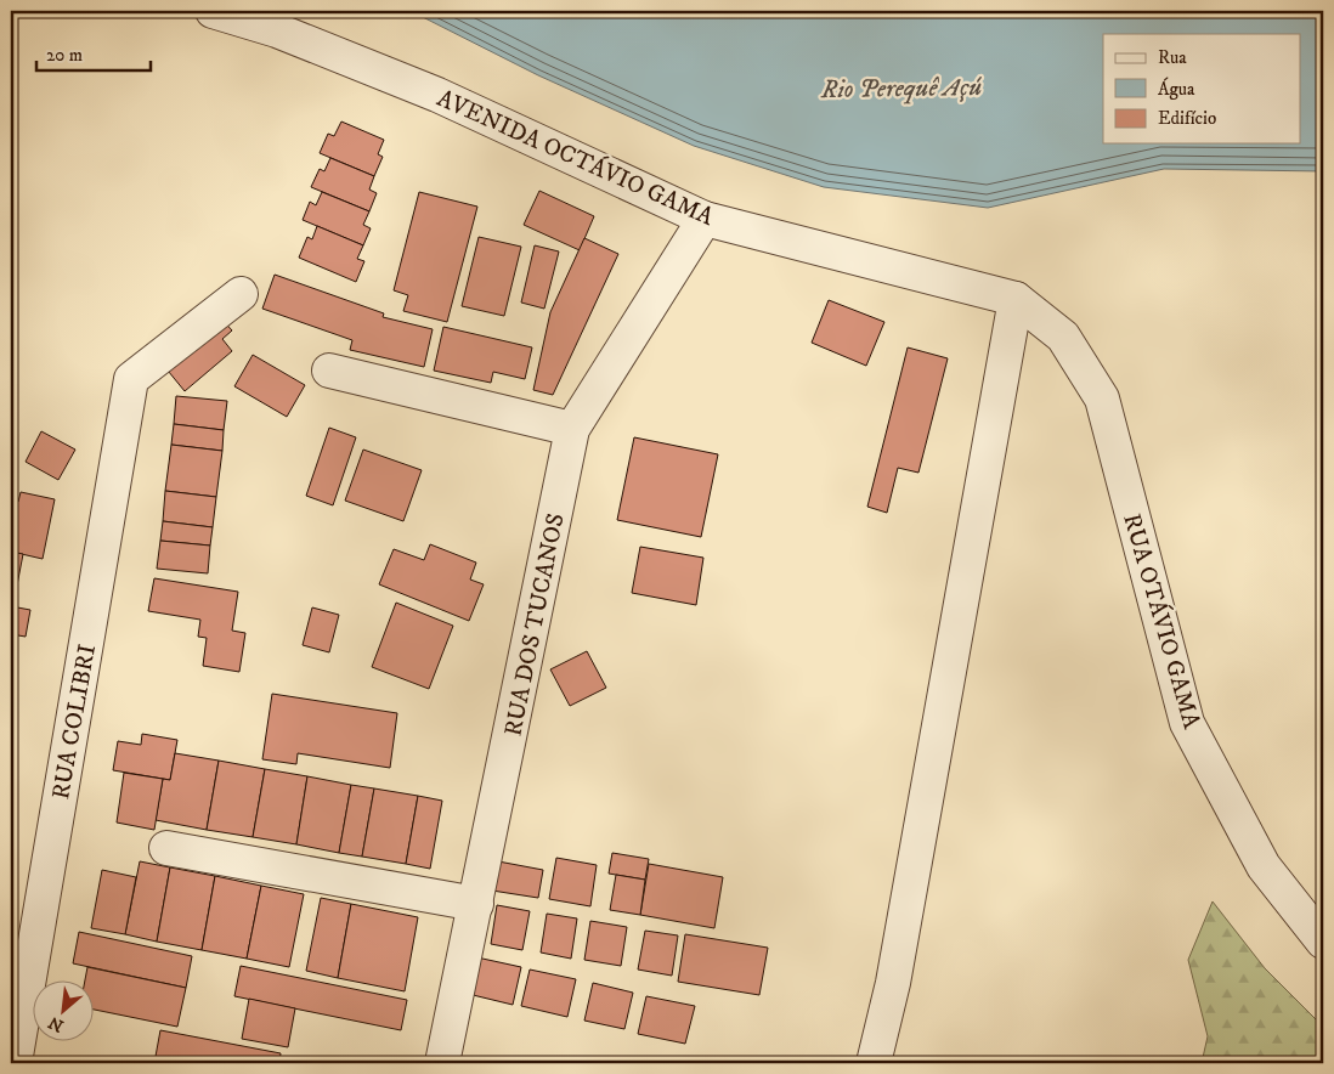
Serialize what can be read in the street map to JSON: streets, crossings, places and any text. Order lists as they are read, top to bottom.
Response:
{
  "streets": {
    "street": [
      "AVENIDA OCTÁVIO GAMA",
      "RUA OTÁVIO GAMA",
      "RUA DOS TUCANOS",
      "RUA COLIBRI"
    ]
  },
  "crossings": [
    ["AVENIDA OCTÁVIO GAMA", "RUA OTÁVIO GAMA"],
    ["AVENIDA OCTÁVIO GAMA", "RUA DOS TUCANOS"]
  ],
  "water": ["Rio Perequê Açú"],
  "legend": ["Rua", "Água", "Edifício"],
  "scale_bar": "20 m",
  "north": "bottom left"
}
